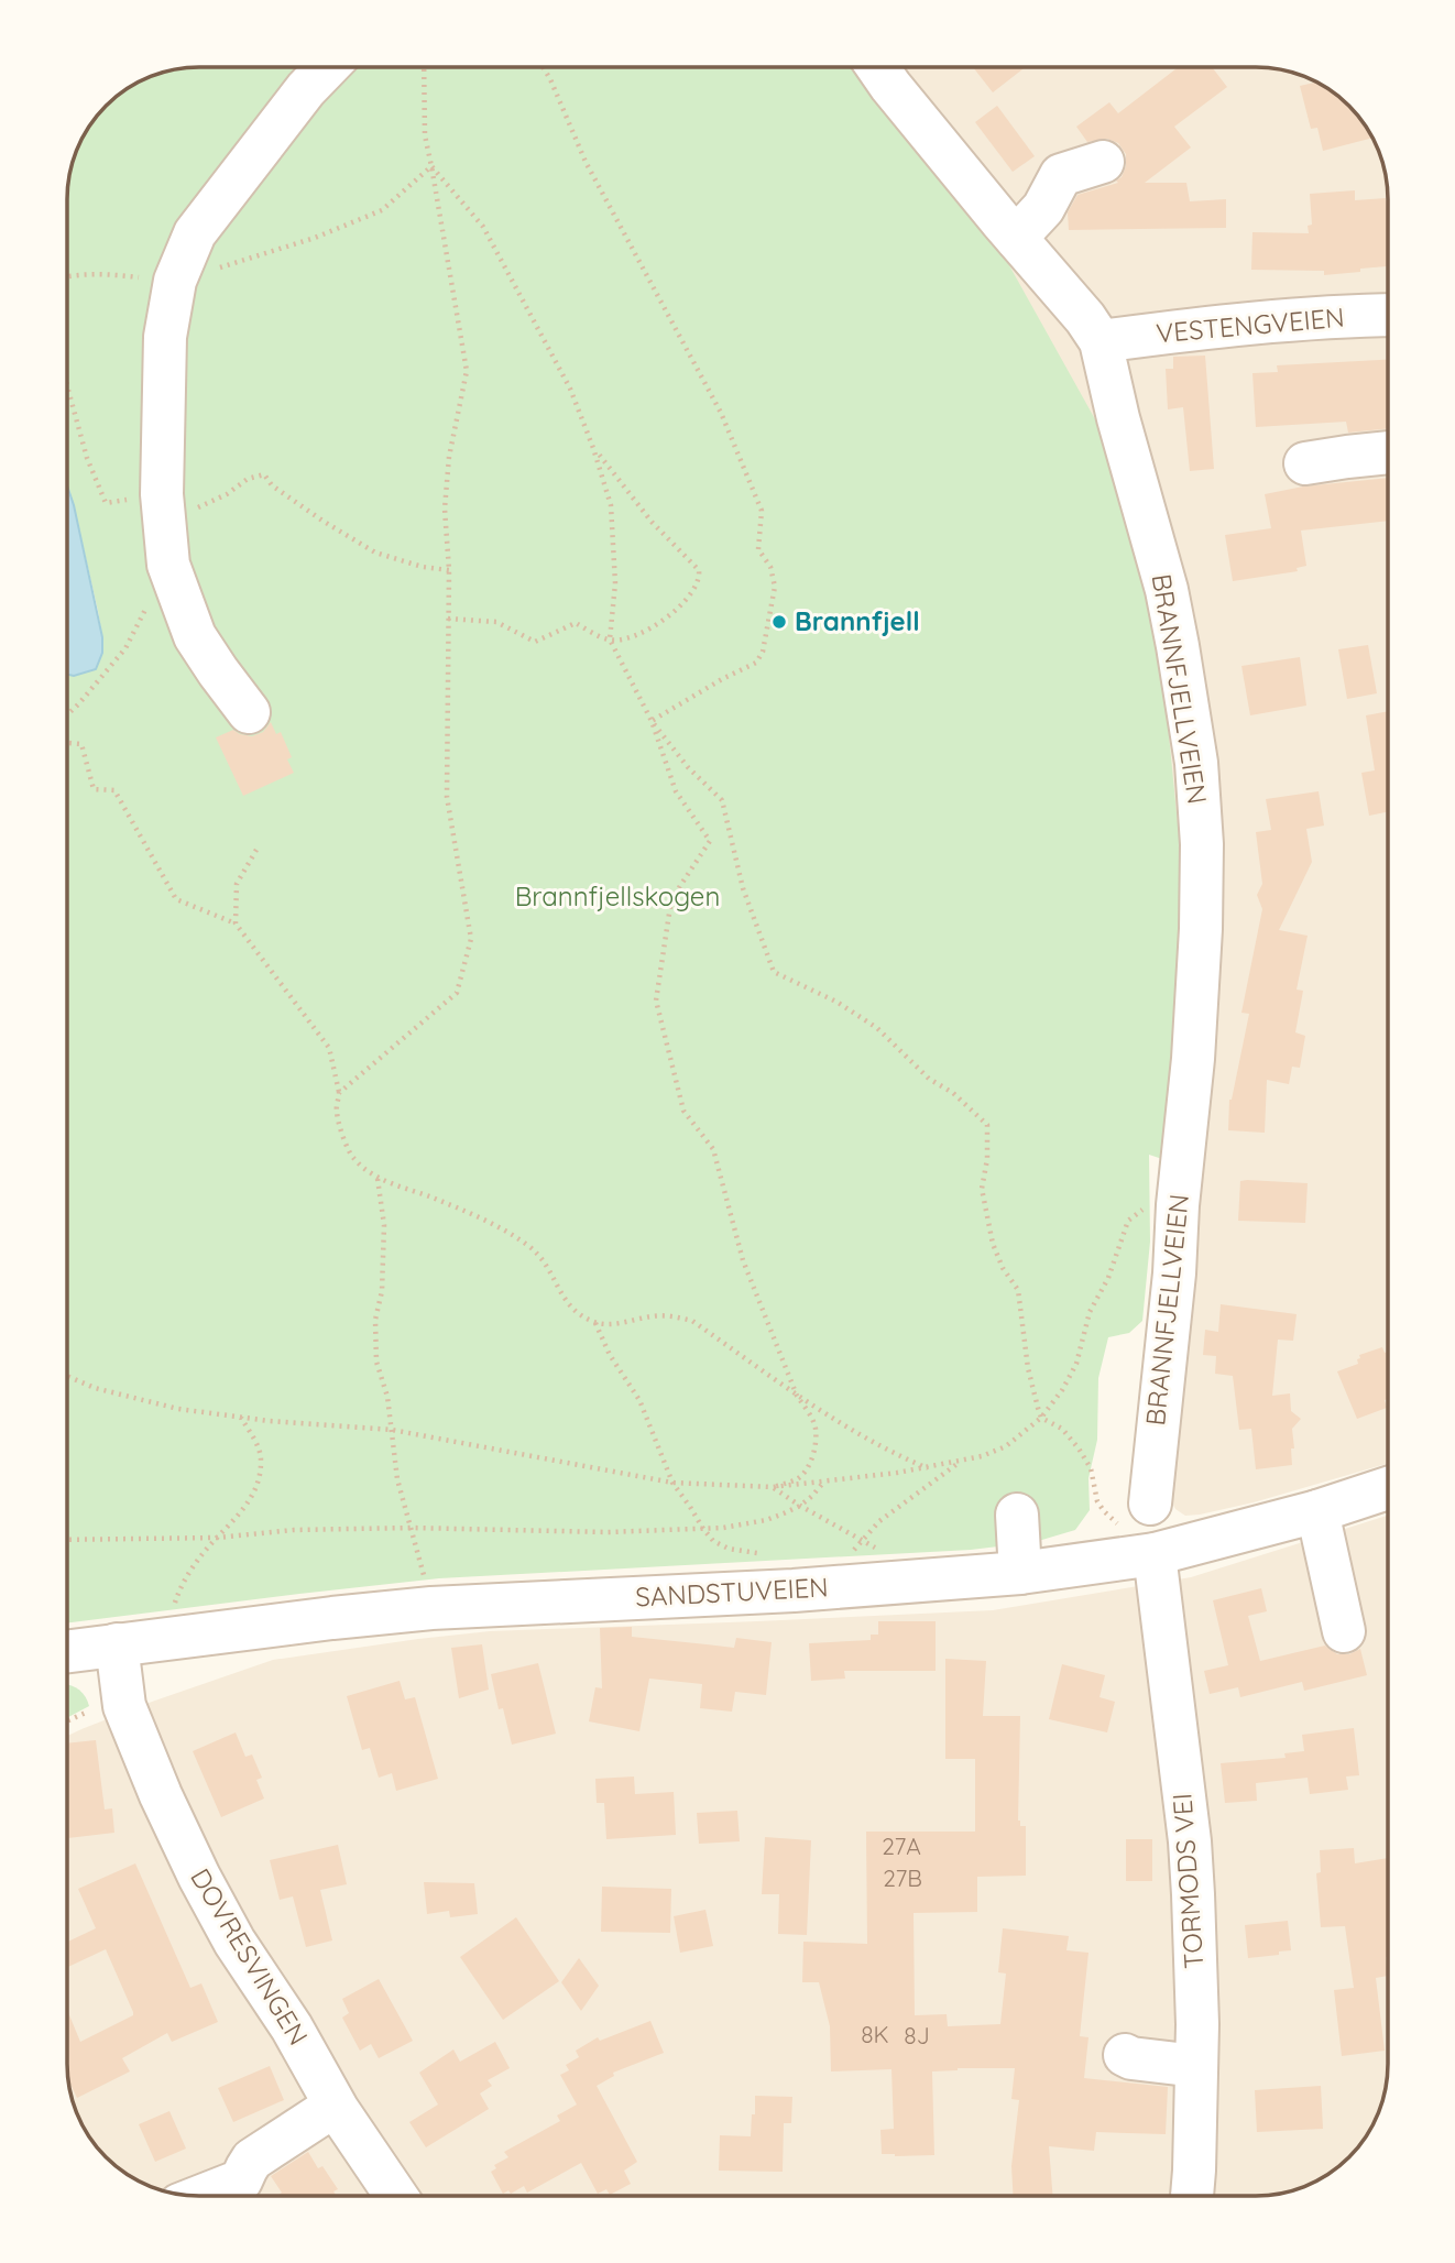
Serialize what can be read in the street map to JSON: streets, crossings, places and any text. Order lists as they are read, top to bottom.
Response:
{
  "streets": {
    "street": [
      "VESTENGVEIEN",
      "BRANNFJELLVEIEN",
      "SANDSTUVEIEN",
      "TORMODS VEI",
      "DOVRESVINGEN"
    ]
  },
  "crossings": [
    ["VESTENGVEIEN", "BRANNFJELLVEIEN"],
    ["SANDSTUVEIEN", "TORMODS VEI"],
    ["SANDSTUVEIEN", "DOVRESVINGEN"]
  ],
  "parks": ["Brannfjellskogen"],
  "places": ["Brannfjell"],
  "house_numbers": [
    "27A",
    "27B",
    "8K",
    "8J"
  ]
}
